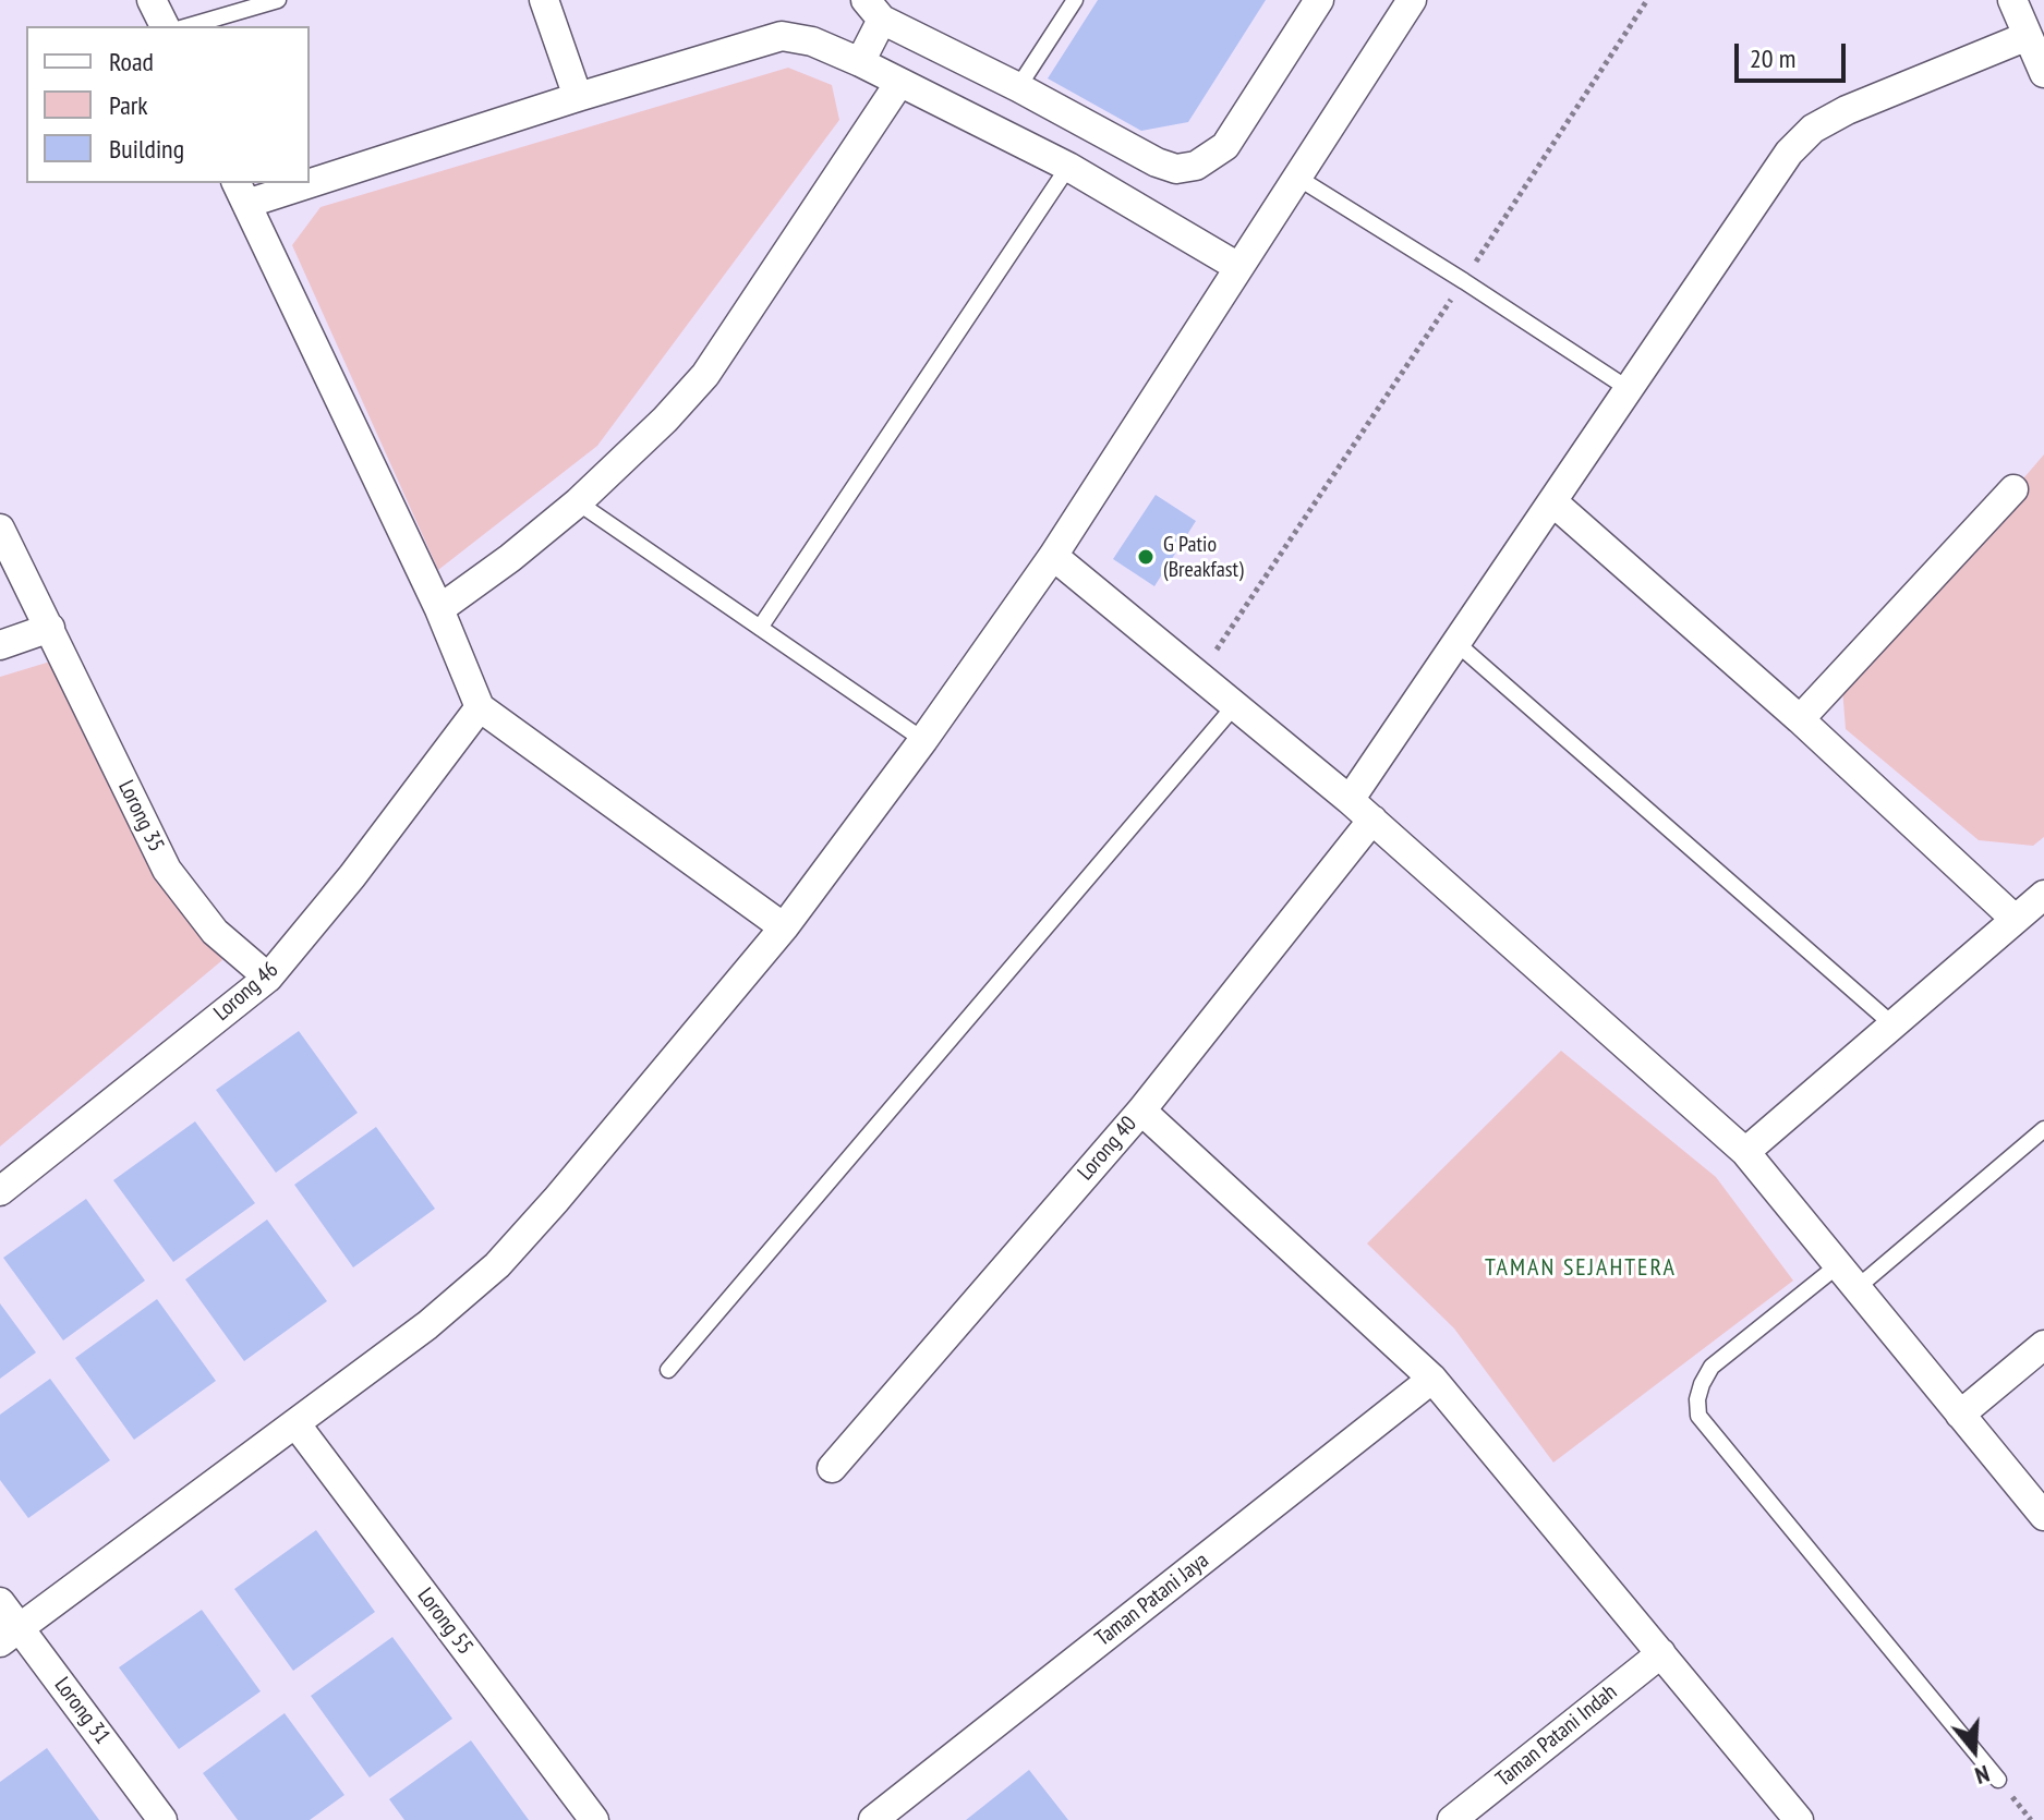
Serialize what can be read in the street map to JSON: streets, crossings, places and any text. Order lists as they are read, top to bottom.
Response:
{
  "streets": {
    "street": [
      "Lorong 35",
      "Lorong 46",
      "Lorong 40",
      "Taman Patani Jaya",
      "Lorong 55",
      "Lorong 31",
      "Taman Patani Indah"
    ]
  },
  "crossings": [
    ["Lorong 35", "Lorong 46"]
  ],
  "districts": ["TAMAN SEJAHTERA"],
  "places": ["G Patio (Breakfast)"],
  "legend": ["Road", "Park", "Building"],
  "scale_bar": "20 m",
  "north": "bottom"
}
